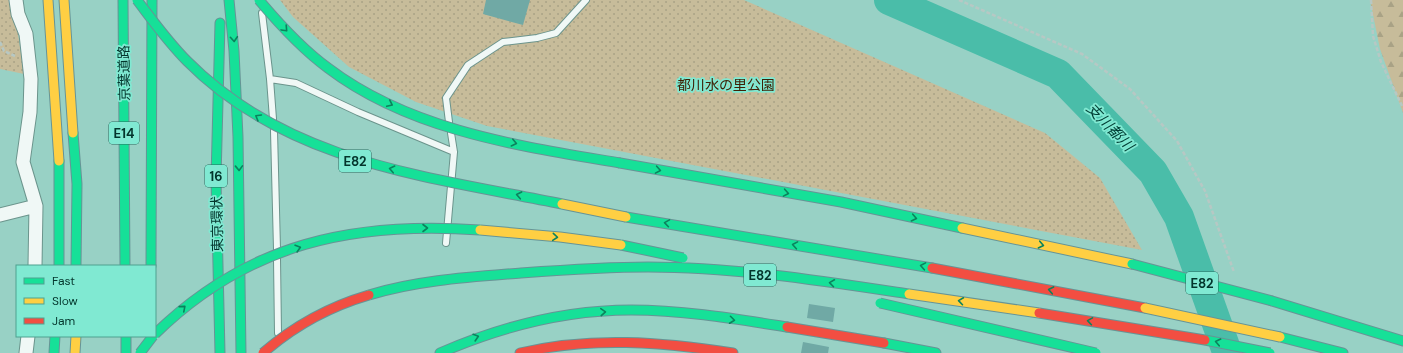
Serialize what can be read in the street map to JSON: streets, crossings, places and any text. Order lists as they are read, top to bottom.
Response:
{
  "streets": {
    "highway": [
      "京葉道路",
      "E14",
      "E82",
      "16",
      "東京環状"
    ]
  },
  "water": ["支川都川"],
  "parks": ["都川水の里公園"],
  "legend": ["Fast", "Slow", "Jam"]
}
